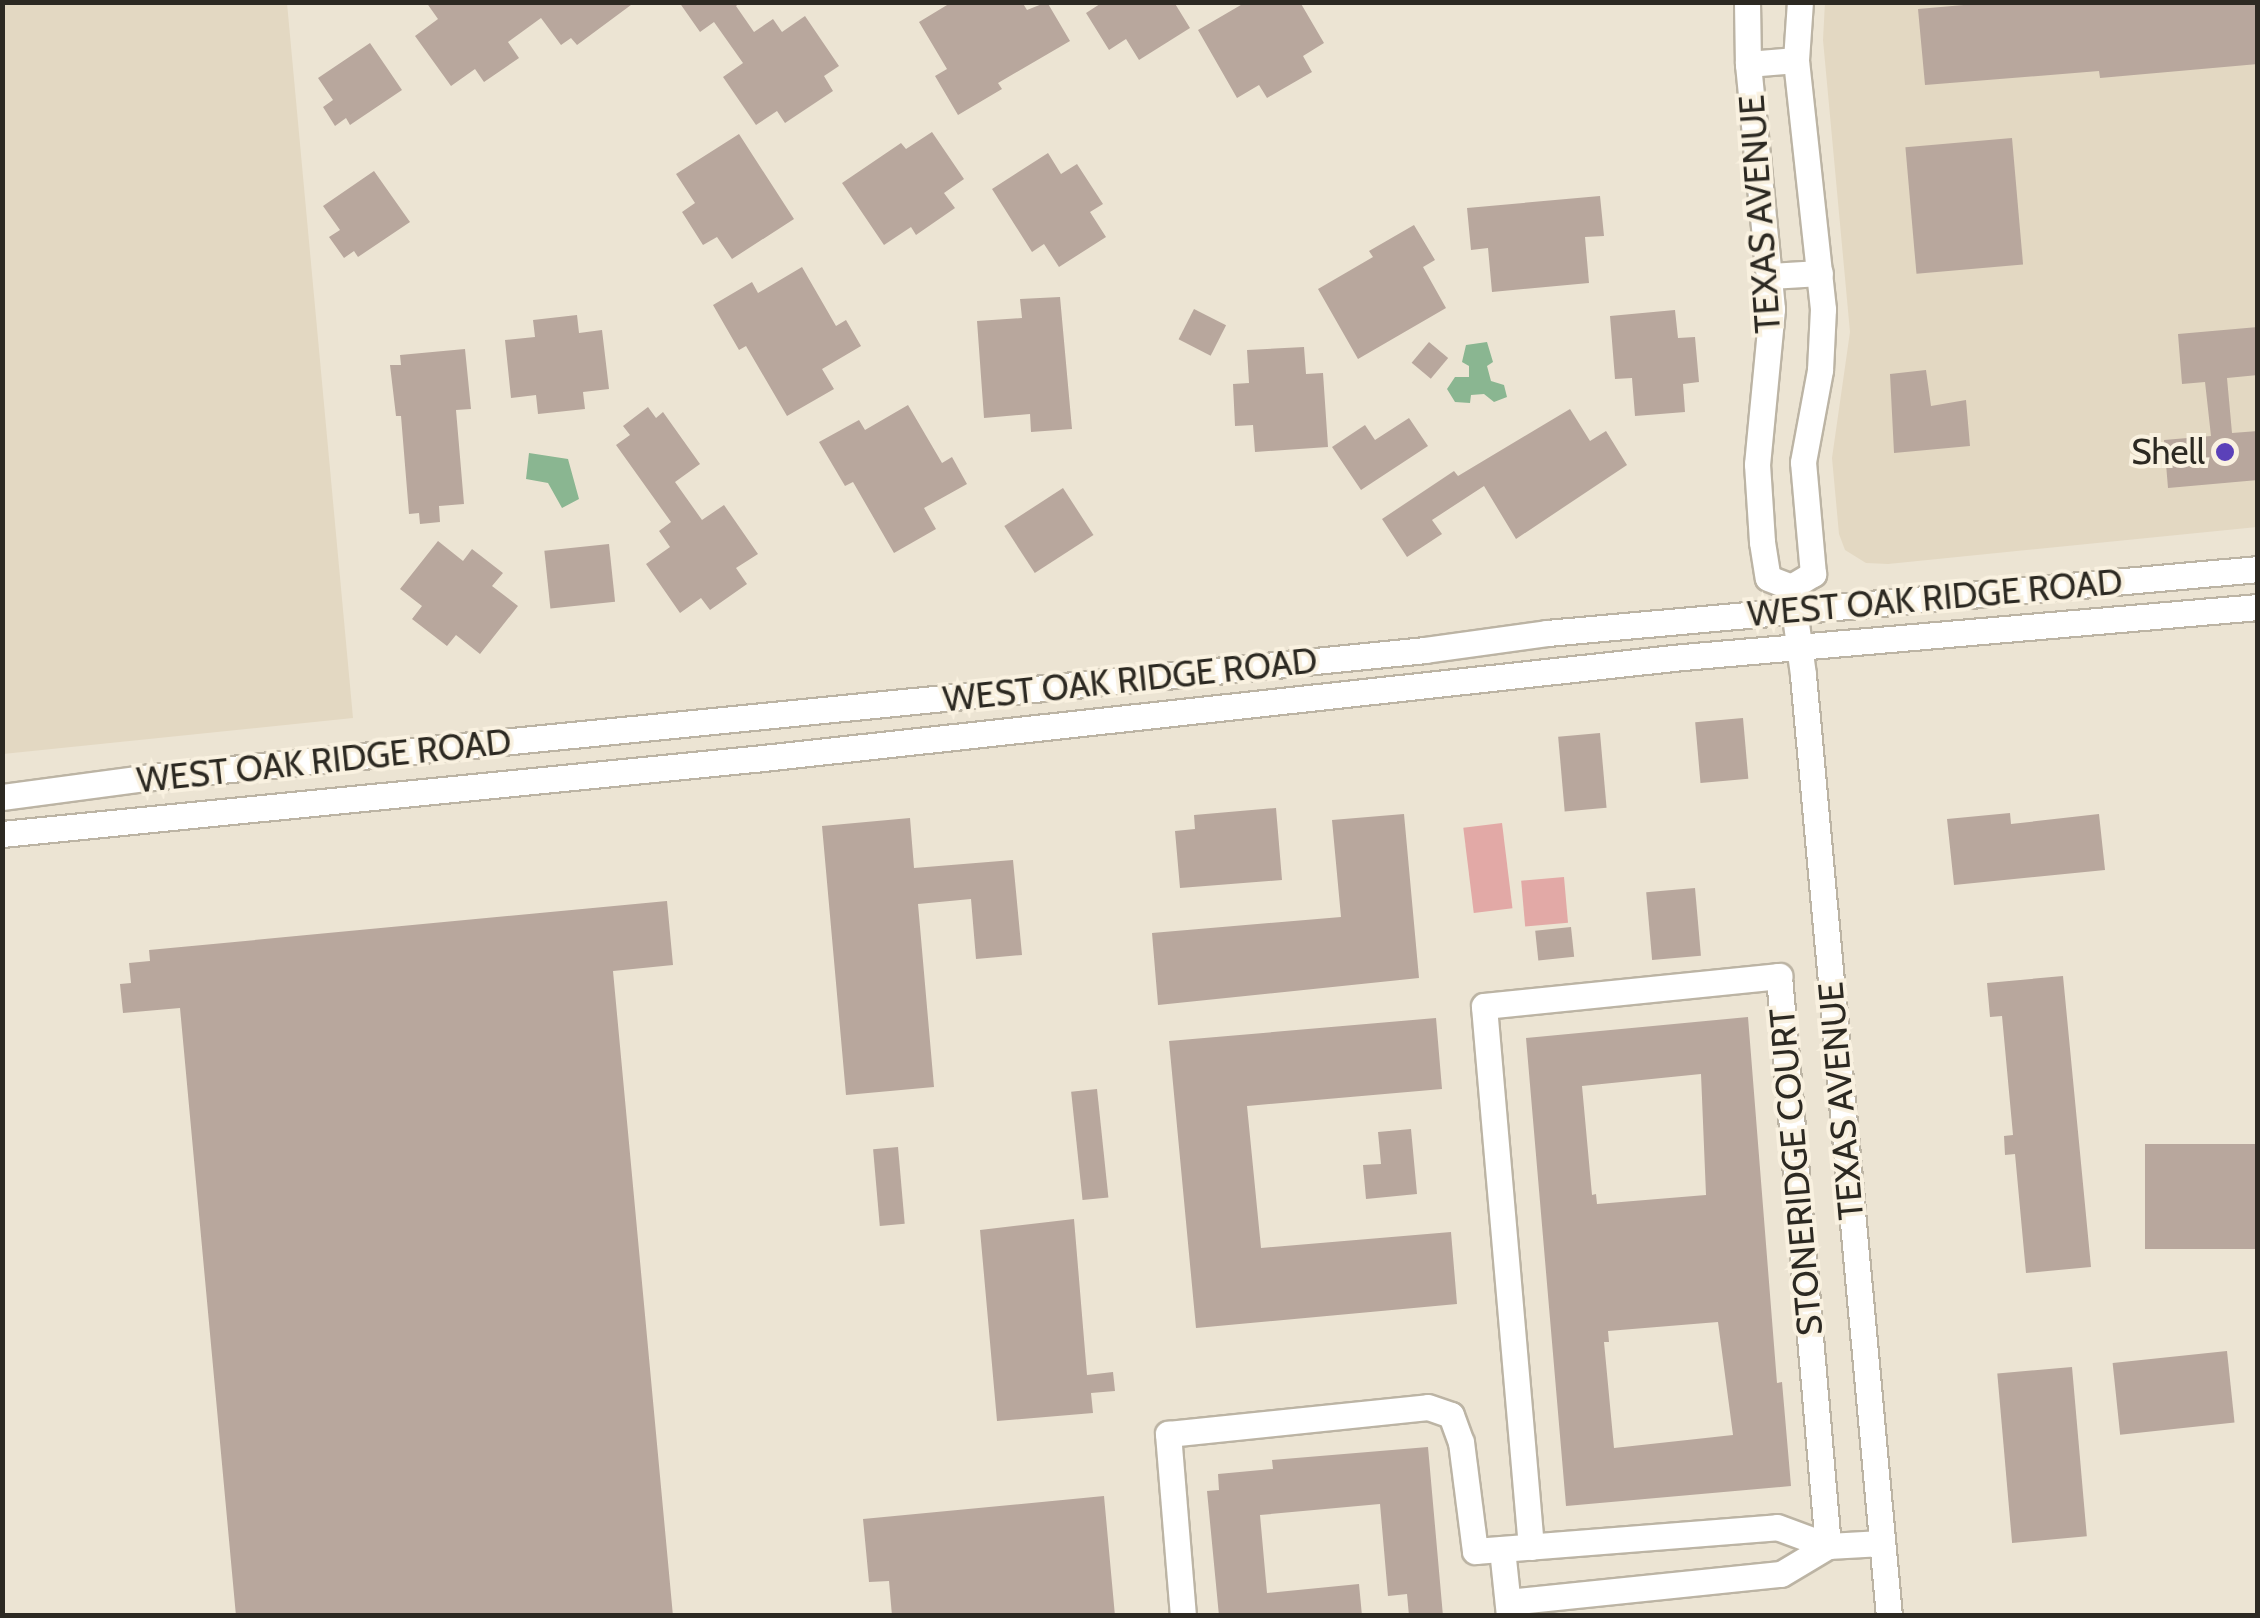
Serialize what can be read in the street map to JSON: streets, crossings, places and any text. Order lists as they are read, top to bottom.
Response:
{
  "streets": {
    "street": ["TEXAS AVENUE", "WEST OAK RIDGE ROAD", "STONERIDGE COURT"]
  },
  "crossings": [
    ["TEXAS AVENUE", "WEST OAK RIDGE ROAD"]
  ],
  "places": ["Shell"]
}
